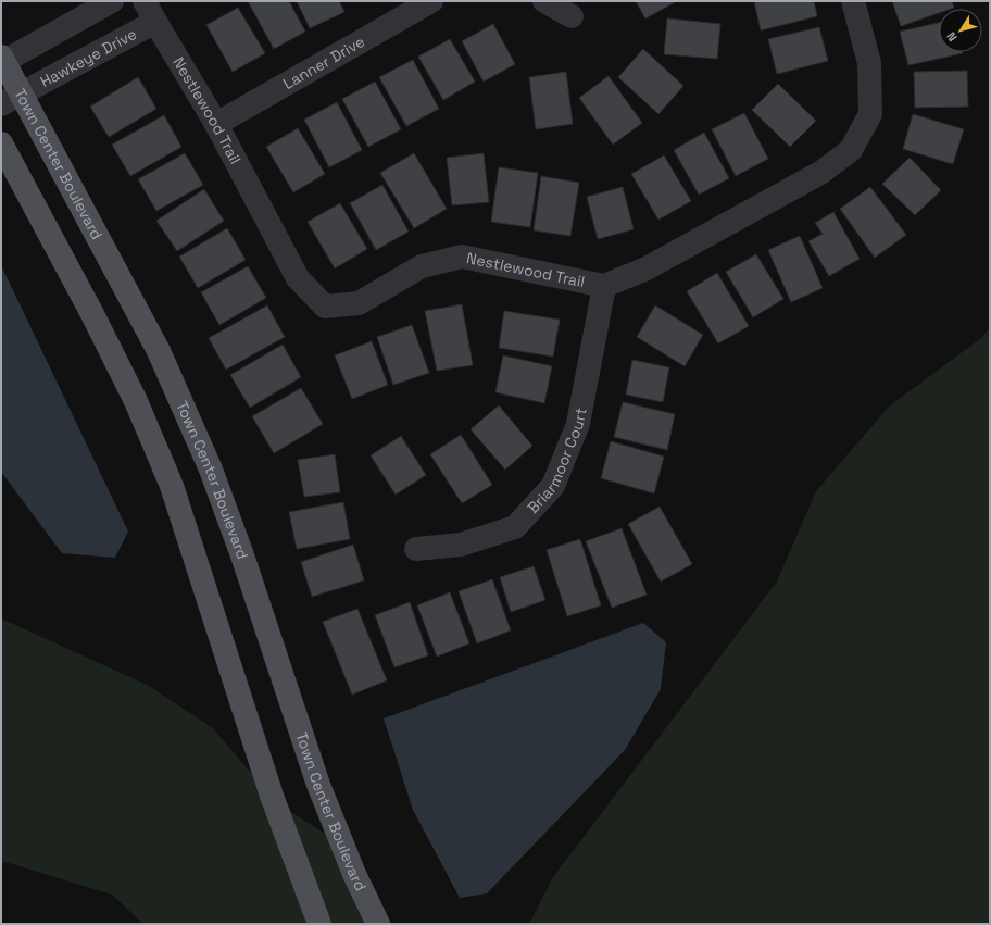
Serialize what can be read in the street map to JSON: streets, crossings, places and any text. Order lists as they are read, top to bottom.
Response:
{
  "streets": {
    "main road": ["Town Center Boulevard"],
    "street": [
      "Hawkeye Drive",
      "Lanner Drive",
      "Nestlewood Trail",
      "Briarmoor Court"
    ]
  },
  "crossings": [
    ["Hawkeye Drive", "Nestlewood Trail"],
    ["Hawkeye Drive", "Town Center Boulevard"],
    ["Lanner Drive", "Nestlewood Trail"],
    ["Nestlewood Trail", "Briarmoor Court"]
  ],
  "north": "bottom left"
}
